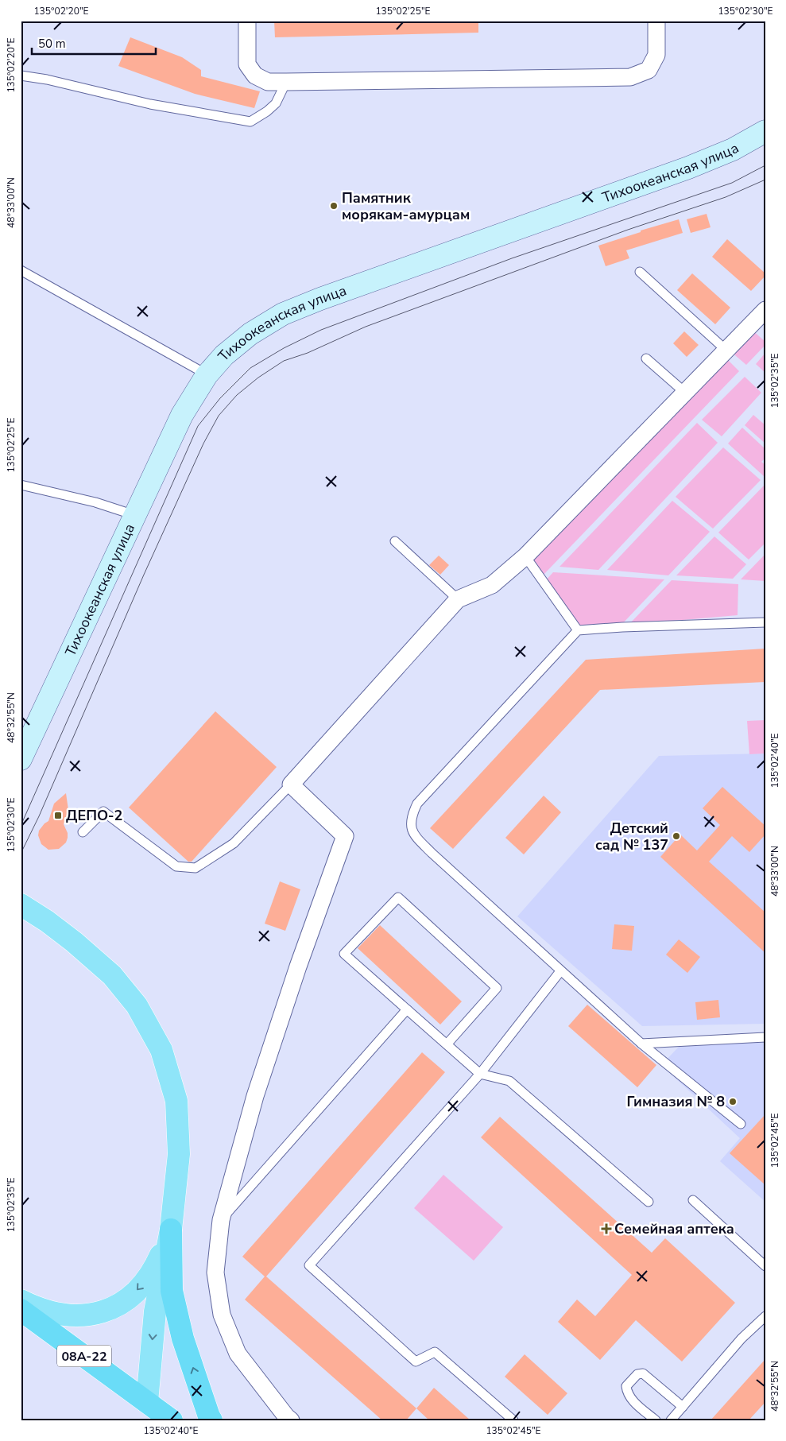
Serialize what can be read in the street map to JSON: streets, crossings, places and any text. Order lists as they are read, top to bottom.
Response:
{
  "streets": {
    "highway": ["08А-22"],
    "main road": ["Тихоокеанская улица"]
  },
  "places": {
    "other": ["Памятник морякам-амурцам", "Детский сад № 137", "Гимназия № 8"],
    "transit": ["ДЕПО-2"],
    "health": ["Семейная аптека"]
  },
  "scale_bar": "50 m",
  "coordinates": [
    "135°02'20\"E",
    "135°02'25\"E",
    "135°02'30\"E",
    "48°33'00\"N",
    "135°02'35\"E",
    "48°32'55\"N",
    "135°02'40\"E",
    "135°02'45\"E"
  ]
}
